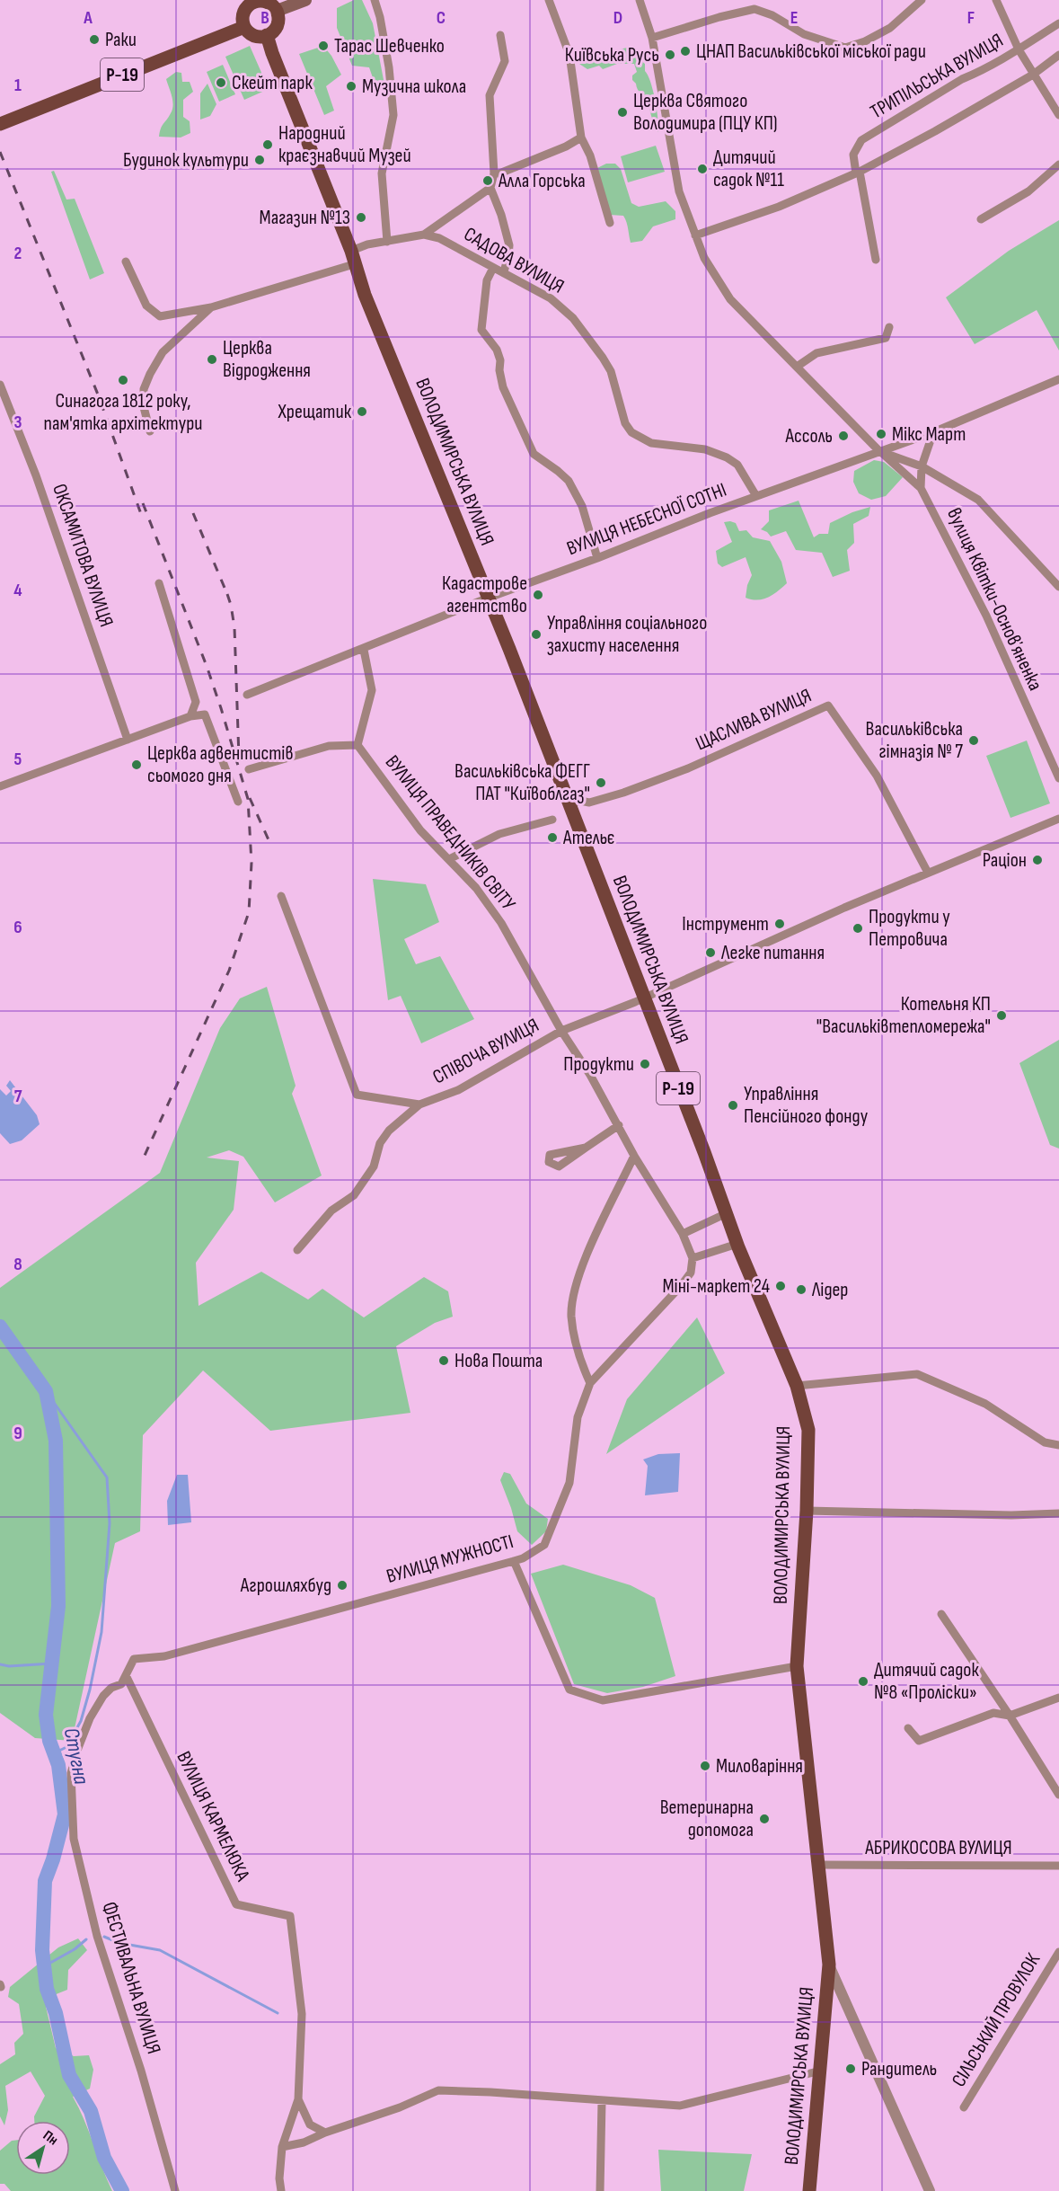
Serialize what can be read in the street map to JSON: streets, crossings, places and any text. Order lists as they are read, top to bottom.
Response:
{
  "streets": {
    "main road": ["Р-19", "ВОЛОДИМИРСЬКА ВУЛИЦЯ"],
    "street": [
      "ТРИПІЛЬСЬКА ВУЛИЦЯ",
      "САДОВА ВУЛИЦЯ",
      "ВУЛИЦЯ НЕБЕСНОЇ СОТНІ",
      "ОКСАМИТОВА ВУЛИЦЯ",
      "вулиця Квітки-Основʼяненка",
      "ЩАСЛИВА ВУЛИЦЯ",
      "ВУЛИЦЯ ПРАВЕДНИКІВ СВІТУ",
      "СПІВОЧА ВУЛИЦЯ",
      "ВУЛИЦЯ МУЖНОСТІ",
      "ВУЛИЦЯ КАРМЕЛЮКА",
      "АБРИКОСОВА ВУЛИЦЯ",
      "ФЕСТИВАЛЬНА ВУЛИЦЯ",
      "СІЛЬСЬКИЙ ПРОВУЛОК"
    ]
  },
  "crossings": [
    ["Р-19", "ВОЛОДИМИРСЬКА ВУЛИЦЯ"],
    ["САДОВА ВУЛИЦЯ", "ВУЛИЦЯ НЕБЕСНОЇ СОТНІ"],
    ["ВОЛОДИМИРСЬКА ВУЛИЦЯ", "ВУЛИЦЯ НЕБЕСНОЇ СОТНІ"],
    ["ВОЛОДИМИРСЬКА ВУЛИЦЯ", "ЩАСЛИВА ВУЛИЦЯ"],
    ["ВОЛОДИМИРСЬКА ВУЛИЦЯ", "СПІВОЧА ВУЛИЦЯ"],
    ["ВОЛОДИМИРСЬКА ВУЛИЦЯ", "АБРИКОСОВА ВУЛИЦЯ"],
    ["ВУЛИЦЯ НЕБЕСНОЇ СОТНІ", "вулиця Квітки-Основʼяненка"],
    ["ВУЛИЦЯ ПРАВЕДНИКІВ СВІТУ", "СПІВОЧА ВУЛИЦЯ"],
    ["ВУЛИЦЯ ПРАВЕДНИКІВ СВІТУ", "ВУЛИЦЯ МУЖНОСТІ"],
    ["ВУЛИЦЯ МУЖНОСТІ", "ВУЛИЦЯ КАРМЕЛЮКА"],
    ["ВУЛИЦЯ МУЖНОСТІ", "ФЕСТИВАЛЬНА ВУЛИЦЯ"],
    ["ВУЛИЦЯ КАРМЕЛЮКА", "ФЕСТИВАЛЬНА ВУЛИЦЯ"]
  ],
  "water": ["Стугна"],
  "places": [
    "Раки",
    "Тарас Шевченко",
    "ЦНАП Васильківської міської ради",
    "Київська Русь",
    "Скейт парк",
    "Музична школа",
    "Церква Святого Володимира (ПЦУ КП)",
    "Народний краєзнавчий Музей",
    "Будинок культури",
    "Дитячий садок №11",
    "Алла Горська",
    "Магазин №13",
    "Церква Відродження",
    "Синагога 1812 року, пам'ятка архітектури",
    "Хрещатик",
    "Мікс Март",
    "Ассоль",
    "Кадастрове агентство",
    "Управління соціального захисту населення",
    "Васильківська гімназія № 7",
    "Церква адвентистів сьомого дня",
    "Васильківська ФЕГГ ПАТ \"Київоблгаз\"",
    "Ательє",
    "Раціон",
    "Інструмент",
    "Продукти у Петровича",
    "Легке питання",
    "Котельня КП \"Васильківтепломережа\"",
    "Продукти",
    "Управління Пенсійного фонду",
    "Міні-маркет 24",
    "Лідер",
    "Нова Пошта",
    "Агрошляхбуд",
    "Дитячий садок №8 «Проліски»",
    "Миловаріння",
    "Ветеринарна допомога",
    "Рандитель"
  ],
  "north": "top right",
  "grid": {
    "columns": [
      "A",
      "B",
      "C",
      "D",
      "E",
      "F"
    ],
    "rows": [
      "1",
      "2",
      "3",
      "4",
      "5",
      "6",
      "7",
      "8",
      "9"
    ]
  }
}
